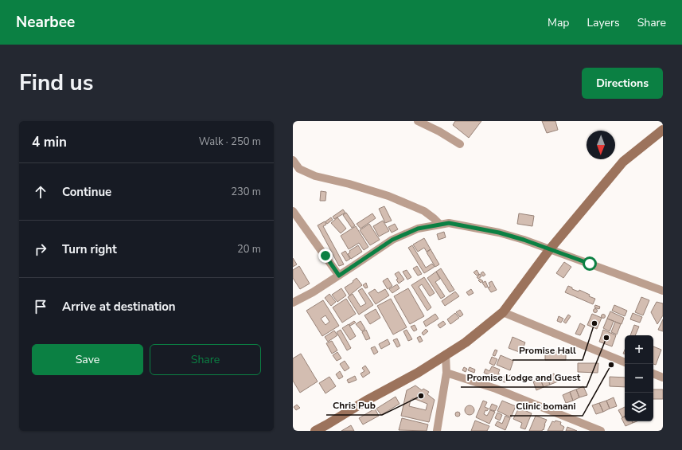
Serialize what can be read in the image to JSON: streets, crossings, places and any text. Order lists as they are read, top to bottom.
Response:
{
  "places": [
    "Promise Hall",
    "Promise Lodge and Guest",
    "Clinic bomani",
    "Chris Pub"
  ],
  "north": "bottom",
  "page": {
    "header": "Nearbee",
    "nav": ["Map", "Layers", "Share"],
    "title": "Find us",
    "buttons": [
      "Directions",
      ["Save", "Share"]
    ],
    "heading": ["4 min", "Walk · 250 m"],
    "list": [
      ["Continue", "230 m"],
      ["Turn right", "20 m"],
      "Arrive at destination"
    ],
    "map_buttons": ["+", "−"]
  }
}
